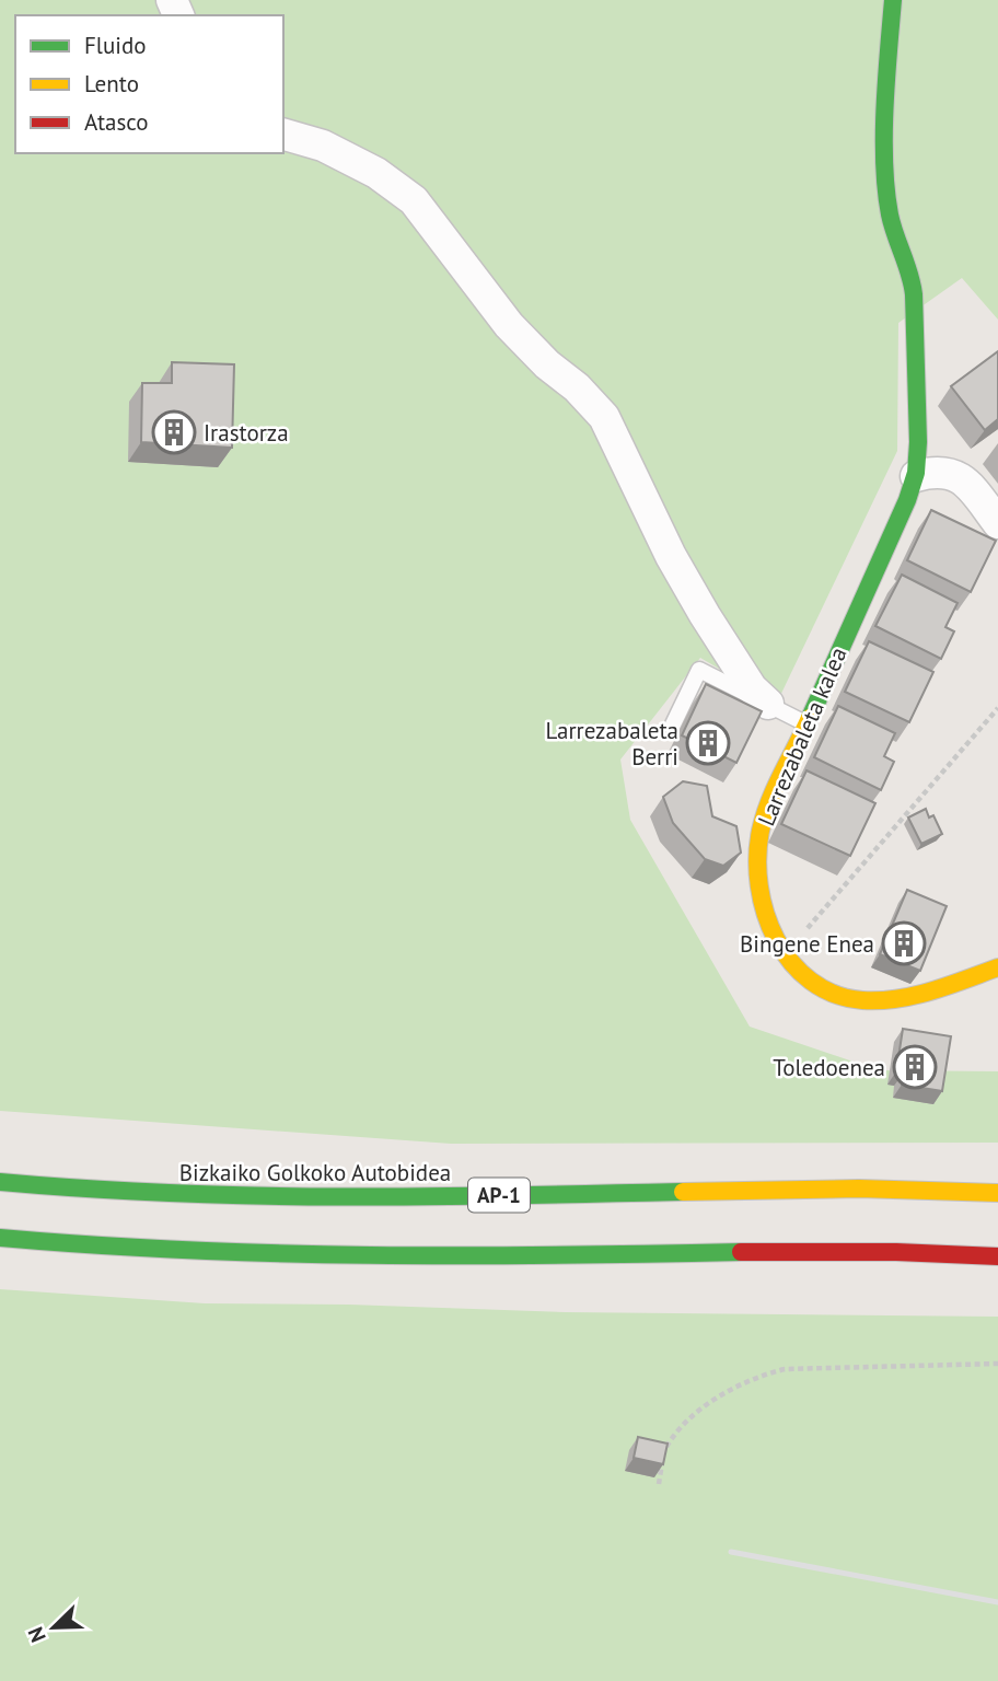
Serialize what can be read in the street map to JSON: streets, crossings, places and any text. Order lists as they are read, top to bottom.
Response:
{
  "streets": {
    "main road": ["Larrezabaleta kalea", "Bizkaiko Golkoko Autobidea", "AP-1"]
  },
  "places": {
    "building": [
      "Irastorza",
      "Larrezabaleta Berri",
      "Bingene Enea",
      "Toledoenea"
    ]
  },
  "legend": ["Fluido", "Lento", "Atasco"],
  "north": "bottom left"
}
